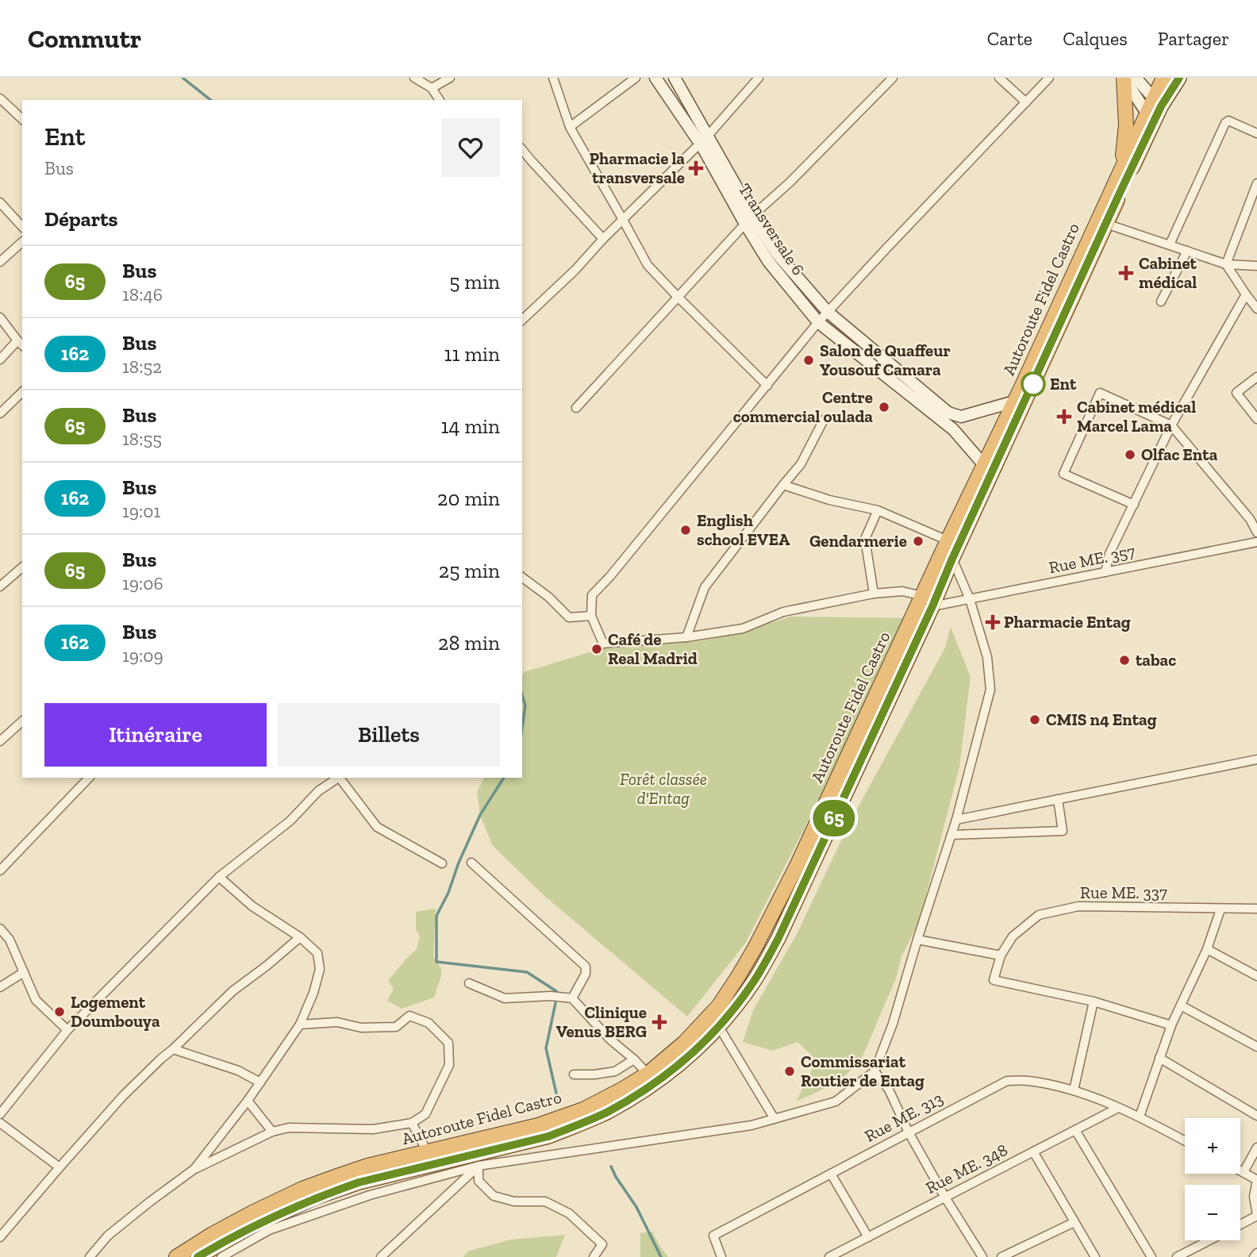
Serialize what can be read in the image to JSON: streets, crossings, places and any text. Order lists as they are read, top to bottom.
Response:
{
  "streets": {
    "highway": ["Autoroute Fidel Castro"],
    "main road": ["Transversale 6"],
    "street": [
      "Rue ME. 357",
      "Rue ME. 337",
      "Rue ME. 313",
      "Rue ME. 348"
    ]
  },
  "crossings": [
    ["Transversale 6", "Autoroute Fidel Castro"],
    ["Autoroute Fidel Castro", "Rue ME. 357"],
    ["Rue ME. 313", "Rue ME. 348"]
  ],
  "parks": ["Forêt classée d'Entag"],
  "places": {
    "health": [
      "Pharmacie la transversale",
      "Cabinet médical",
      "Cabinet médical Marcel Lama",
      "Pharmacie Entag",
      "Clinique Venus BERG"
    ],
    "other": [
      "Salon de Quaffeur Yousouf Camara",
      "Ent",
      "Centre commercial oulada",
      "Olfac Enta",
      "English school EVEA",
      "Gendarmerie",
      "Café de Real Madrid",
      "tabac",
      "CMIS n4 Entag",
      "Logement Doumbouya",
      "Commissariat Routier de Entag"
    ]
  },
  "lines": ["bus line 65"],
  "page": {
    "header": "Commutr",
    "nav": ["Carte", "Calques", "Partager"],
    "on_map": "65",
    "heading": [
      ["Ent", "Bus"],
      "Départs"
    ],
    "list": [
      {
        "mark": "65",
        "name": "Bus",
        "note": "18:46",
        "value": "5 min"
      },
      {
        "mark": "162",
        "name": "Bus",
        "note": "18:52",
        "value": "11 min"
      },
      {
        "mark": "65",
        "name": "Bus",
        "note": "18:55",
        "value": "14 min"
      },
      {
        "mark": "162",
        "name": "Bus",
        "note": "19:01",
        "value": "20 min"
      },
      {
        "mark": "65",
        "name": "Bus",
        "note": "19:06",
        "value": "25 min"
      },
      {
        "mark": "162",
        "name": "Bus",
        "note": "19:09",
        "value": "28 min"
      }
    ],
    "buttons": ["Itinéraire", "Billets"],
    "map_buttons": ["+", "−"]
  }
}
